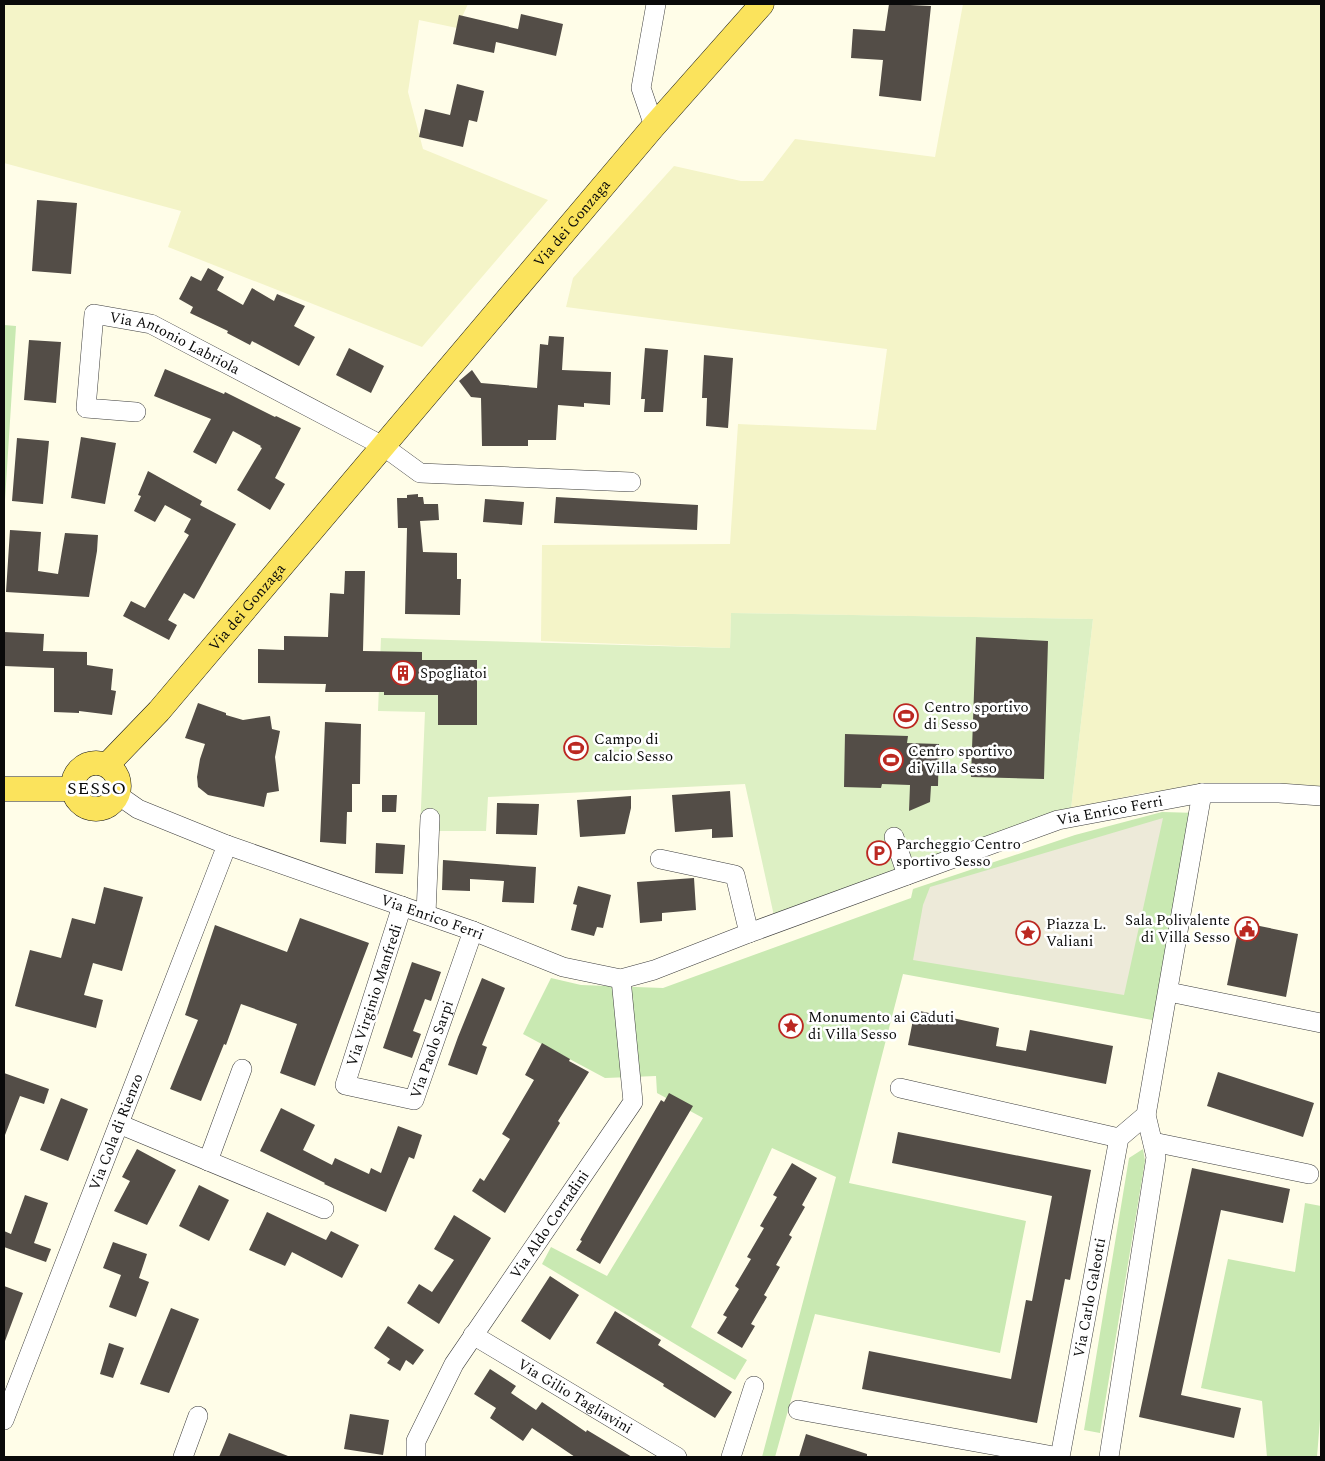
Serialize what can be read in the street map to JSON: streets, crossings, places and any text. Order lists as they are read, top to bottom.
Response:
{
  "streets": {
    "main road": ["Via dei Gonzaga"],
    "street": [
      "Via Antonio Labriola",
      "Via Enrico Ferri",
      "Via Virginio Manfredi",
      "Via Paolo Sarpi",
      "Via Cola di Rienzo",
      "Via Aldo Corradini",
      "Via Carlo Galeotti",
      "Via Gilio Tagliavini"
    ]
  },
  "crossings": [
    ["Via dei Gonzaga", "Via Antonio Labriola"],
    ["Via dei Gonzaga", "Via Enrico Ferri"],
    ["Via Enrico Ferri", "Via Virginio Manfredi"],
    ["Via Enrico Ferri", "Via Paolo Sarpi"],
    ["Via Enrico Ferri", "Via Cola di Rienzo"],
    ["Via Enrico Ferri", "Via Aldo Corradini"],
    ["Via Virginio Manfredi", "Via Paolo Sarpi"],
    ["Via Aldo Corradini", "Via Gilio Tagliavini"]
  ],
  "districts": ["SESSO"],
  "places": {
    "building": ["Spogliatoi"],
    "sports": ["Centro sportivo di Sesso", "Campo di calcio Sesso", "Centro sportivo di Villa Sesso"],
    "parking": ["Parcheggio Centro sportivo Sesso"],
    "public building": ["Sala Polivalente di Villa Sesso"],
    "place": ["Piazza L. Valiani", "Monumento ai Caduti di Villa Sesso"]
  }
}
